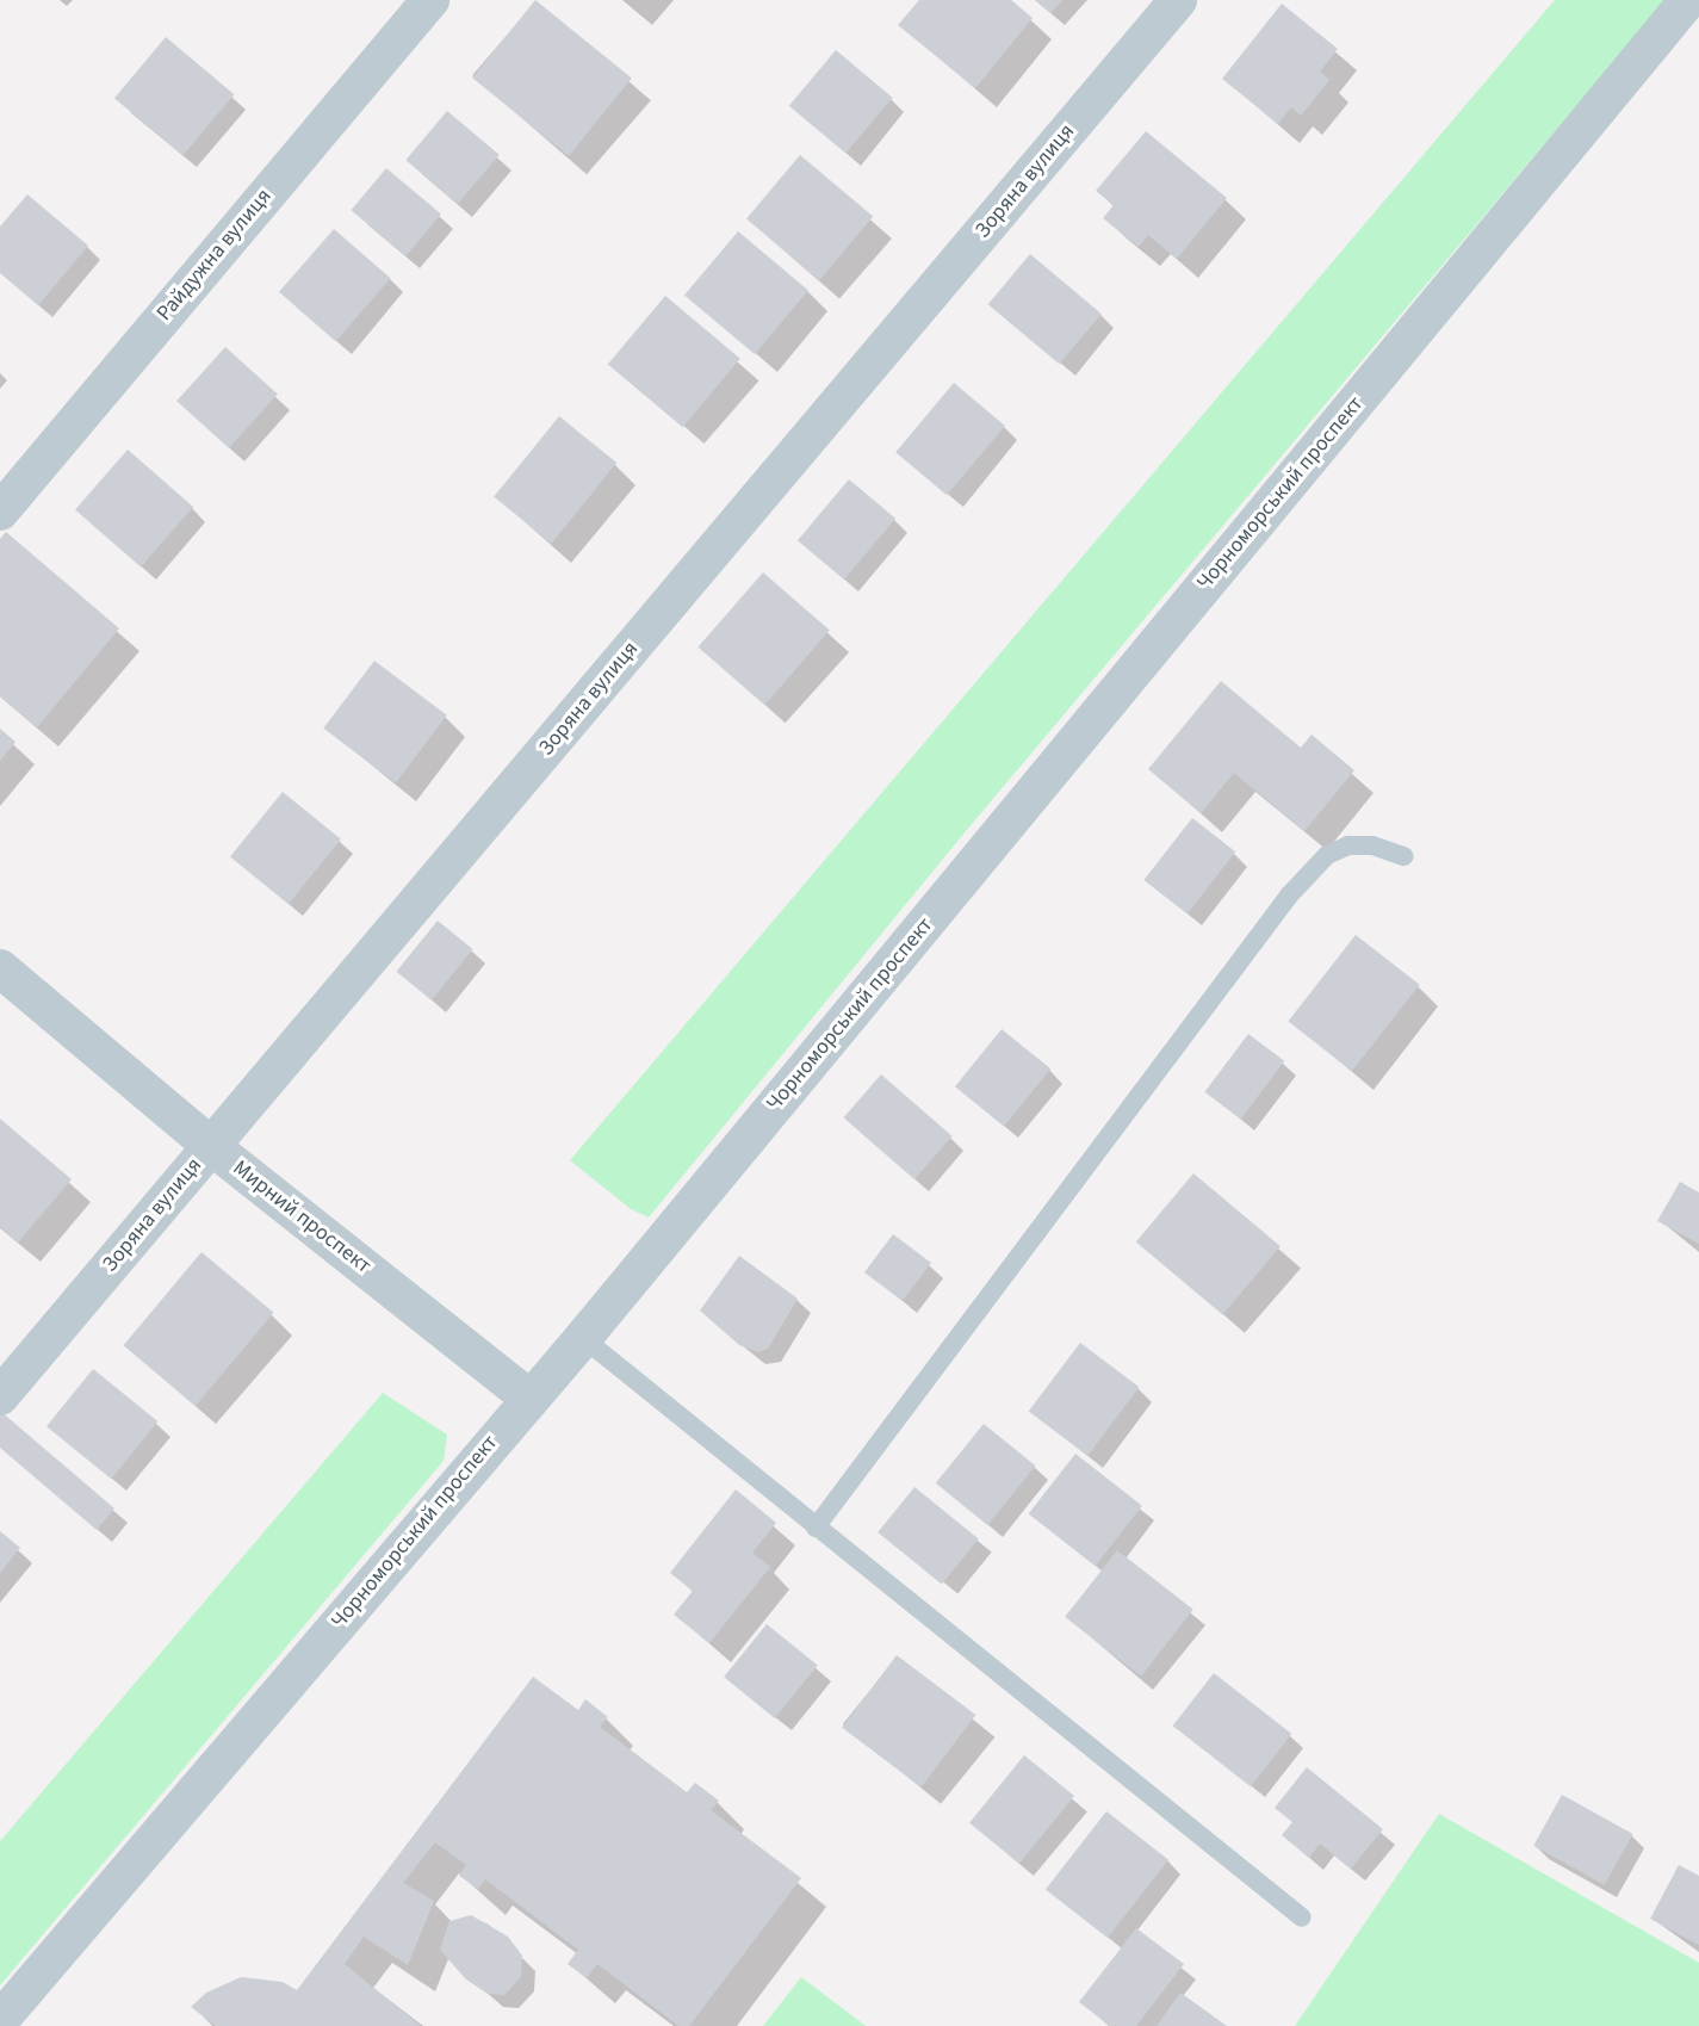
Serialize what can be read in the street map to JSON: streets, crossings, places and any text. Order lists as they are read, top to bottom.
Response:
{
  "streets": {
    "street": [
      "Зоряна вулиця",
      "Райдужна вулиця",
      "Чорноморський проспект",
      "Мирний проспект"
    ]
  },
  "crossings": [
    ["Зоряна вулиця", "Мирний проспект"],
    ["Чорноморський проспект", "Мирний проспект"]
  ]
}
